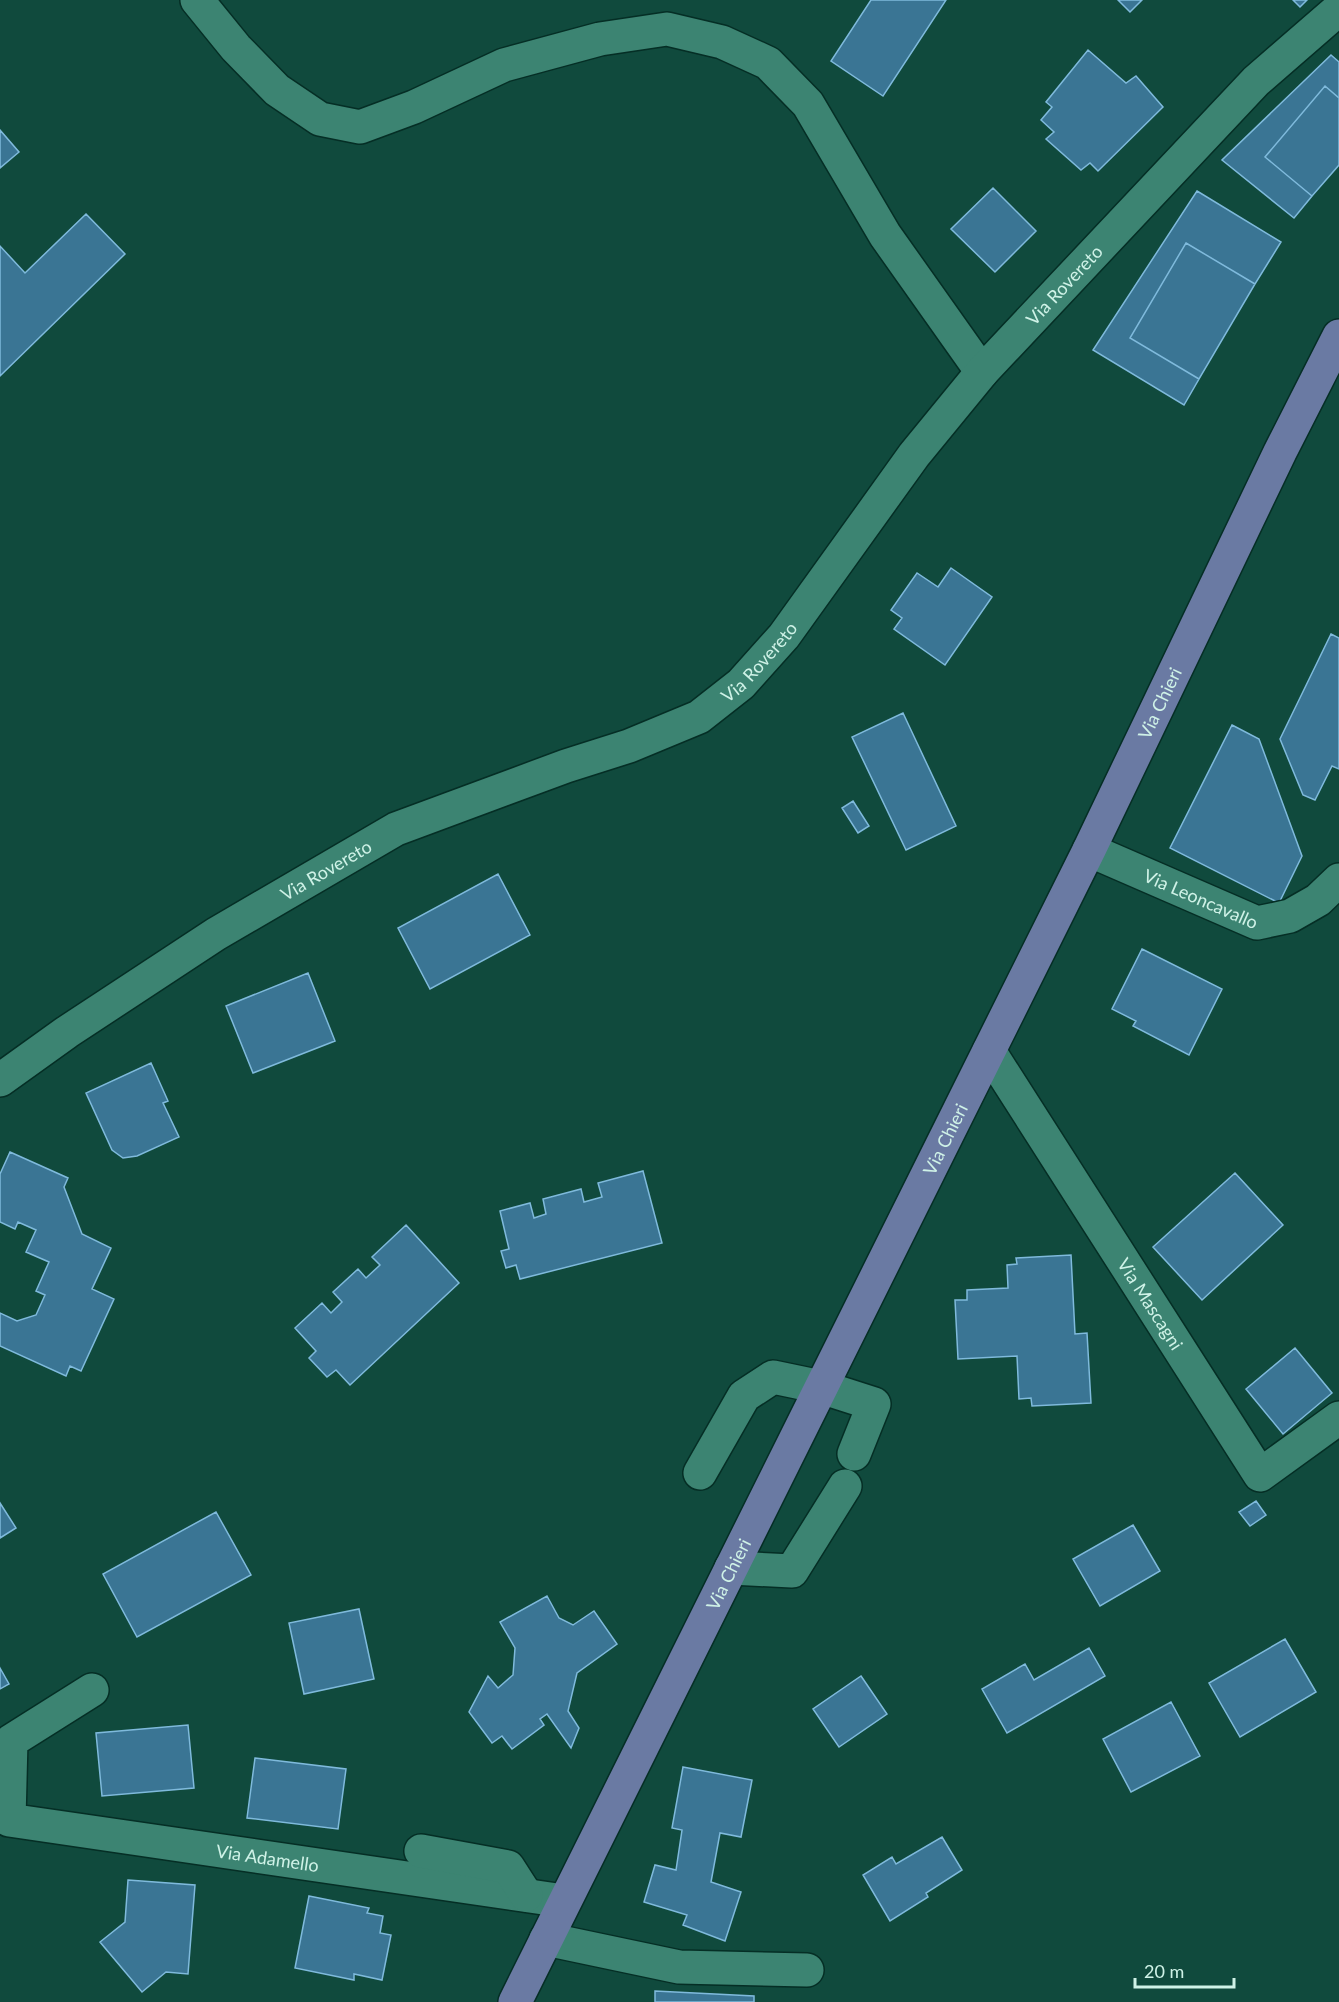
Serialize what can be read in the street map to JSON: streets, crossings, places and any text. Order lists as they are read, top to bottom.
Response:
{
  "streets": {
    "main road": ["Via Chieri"],
    "street": [
      "Via Rovereto",
      "Via Leoncavallo",
      "Via Mascagni",
      "Via Adamello"
    ]
  },
  "crossings": [
    ["Via Chieri", "Via Leoncavallo"],
    ["Via Chieri", "Via Mascagni"],
    ["Via Chieri", "Via Adamello"]
  ],
  "scale_bar": "20 m"
}
